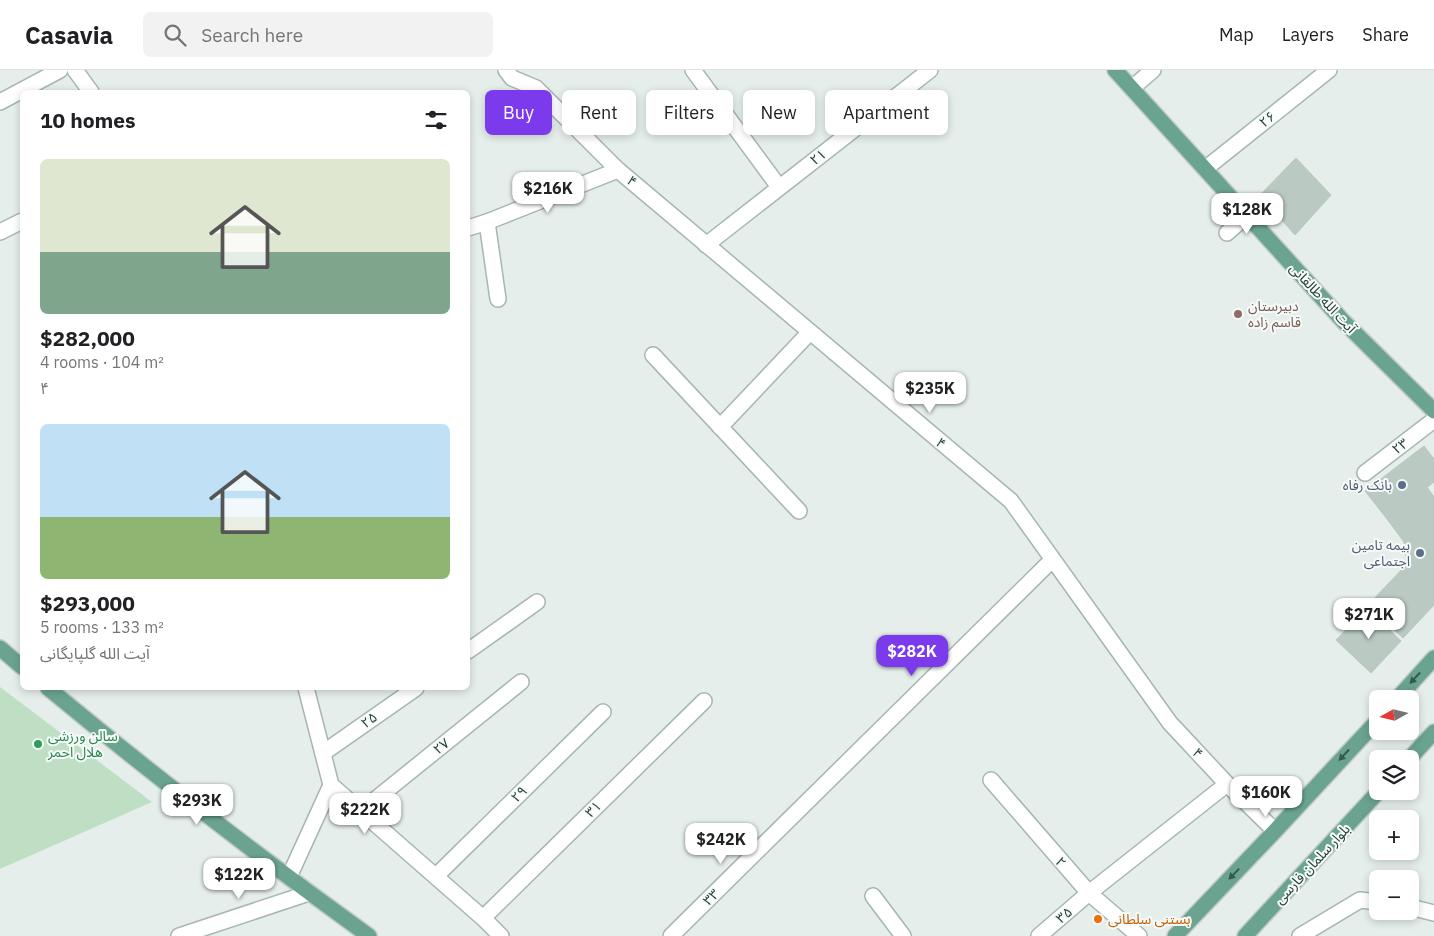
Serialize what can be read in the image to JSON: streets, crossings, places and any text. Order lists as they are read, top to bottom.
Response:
{
  "streets": {
    "main road": ["آیت الله طالقانی", "بلوار سلمان فارسی"],
    "street": [
      "۲۶",
      "۲۱",
      "۴",
      "۲۳",
      "۲۵",
      "۲۷",
      "۲۹",
      "۳۱",
      "۲",
      "۳۳",
      "۳۵"
    ]
  },
  "crossings": [
    ["۲۶", "آیت الله طالقانی"],
    ["۲۱", "۴"],
    ["۴", "۳۳"],
    ["۴", "۳۵"],
    ["۲", "۳۵"]
  ],
  "places": [
    "دبیرستان قاسم زاده",
    "بانک رفاه",
    "بیمه تامین اجتماعی",
    "سالن ورزشی هلال احمر",
    "بستنی سلطانی"
  ],
  "north": "left",
  "page": {
    "header": "Casavia",
    "search": "Search here",
    "nav": ["Map", "Layers", "Share"],
    "chip": [
      "Buy",
      "Rent",
      "Filters",
      "New",
      "Apartment"
    ],
    "heading": "10 homes",
    "list": [
      {
        "name": "$282,000",
        "note": "4 rooms · 104 m² · ۴"
      },
      {
        "name": "$293,000",
        "note": "5 rooms · 133 m² · آیت الله گلپایگانی"
      }
    ],
    "price": [
      "$216K",
      "$128K",
      "$235K",
      "$271K",
      "$282K",
      "$160K",
      "$293K",
      "$222K",
      "$242K",
      "$122K"
    ],
    "map_buttons": ["+", "−"]
  }
}
